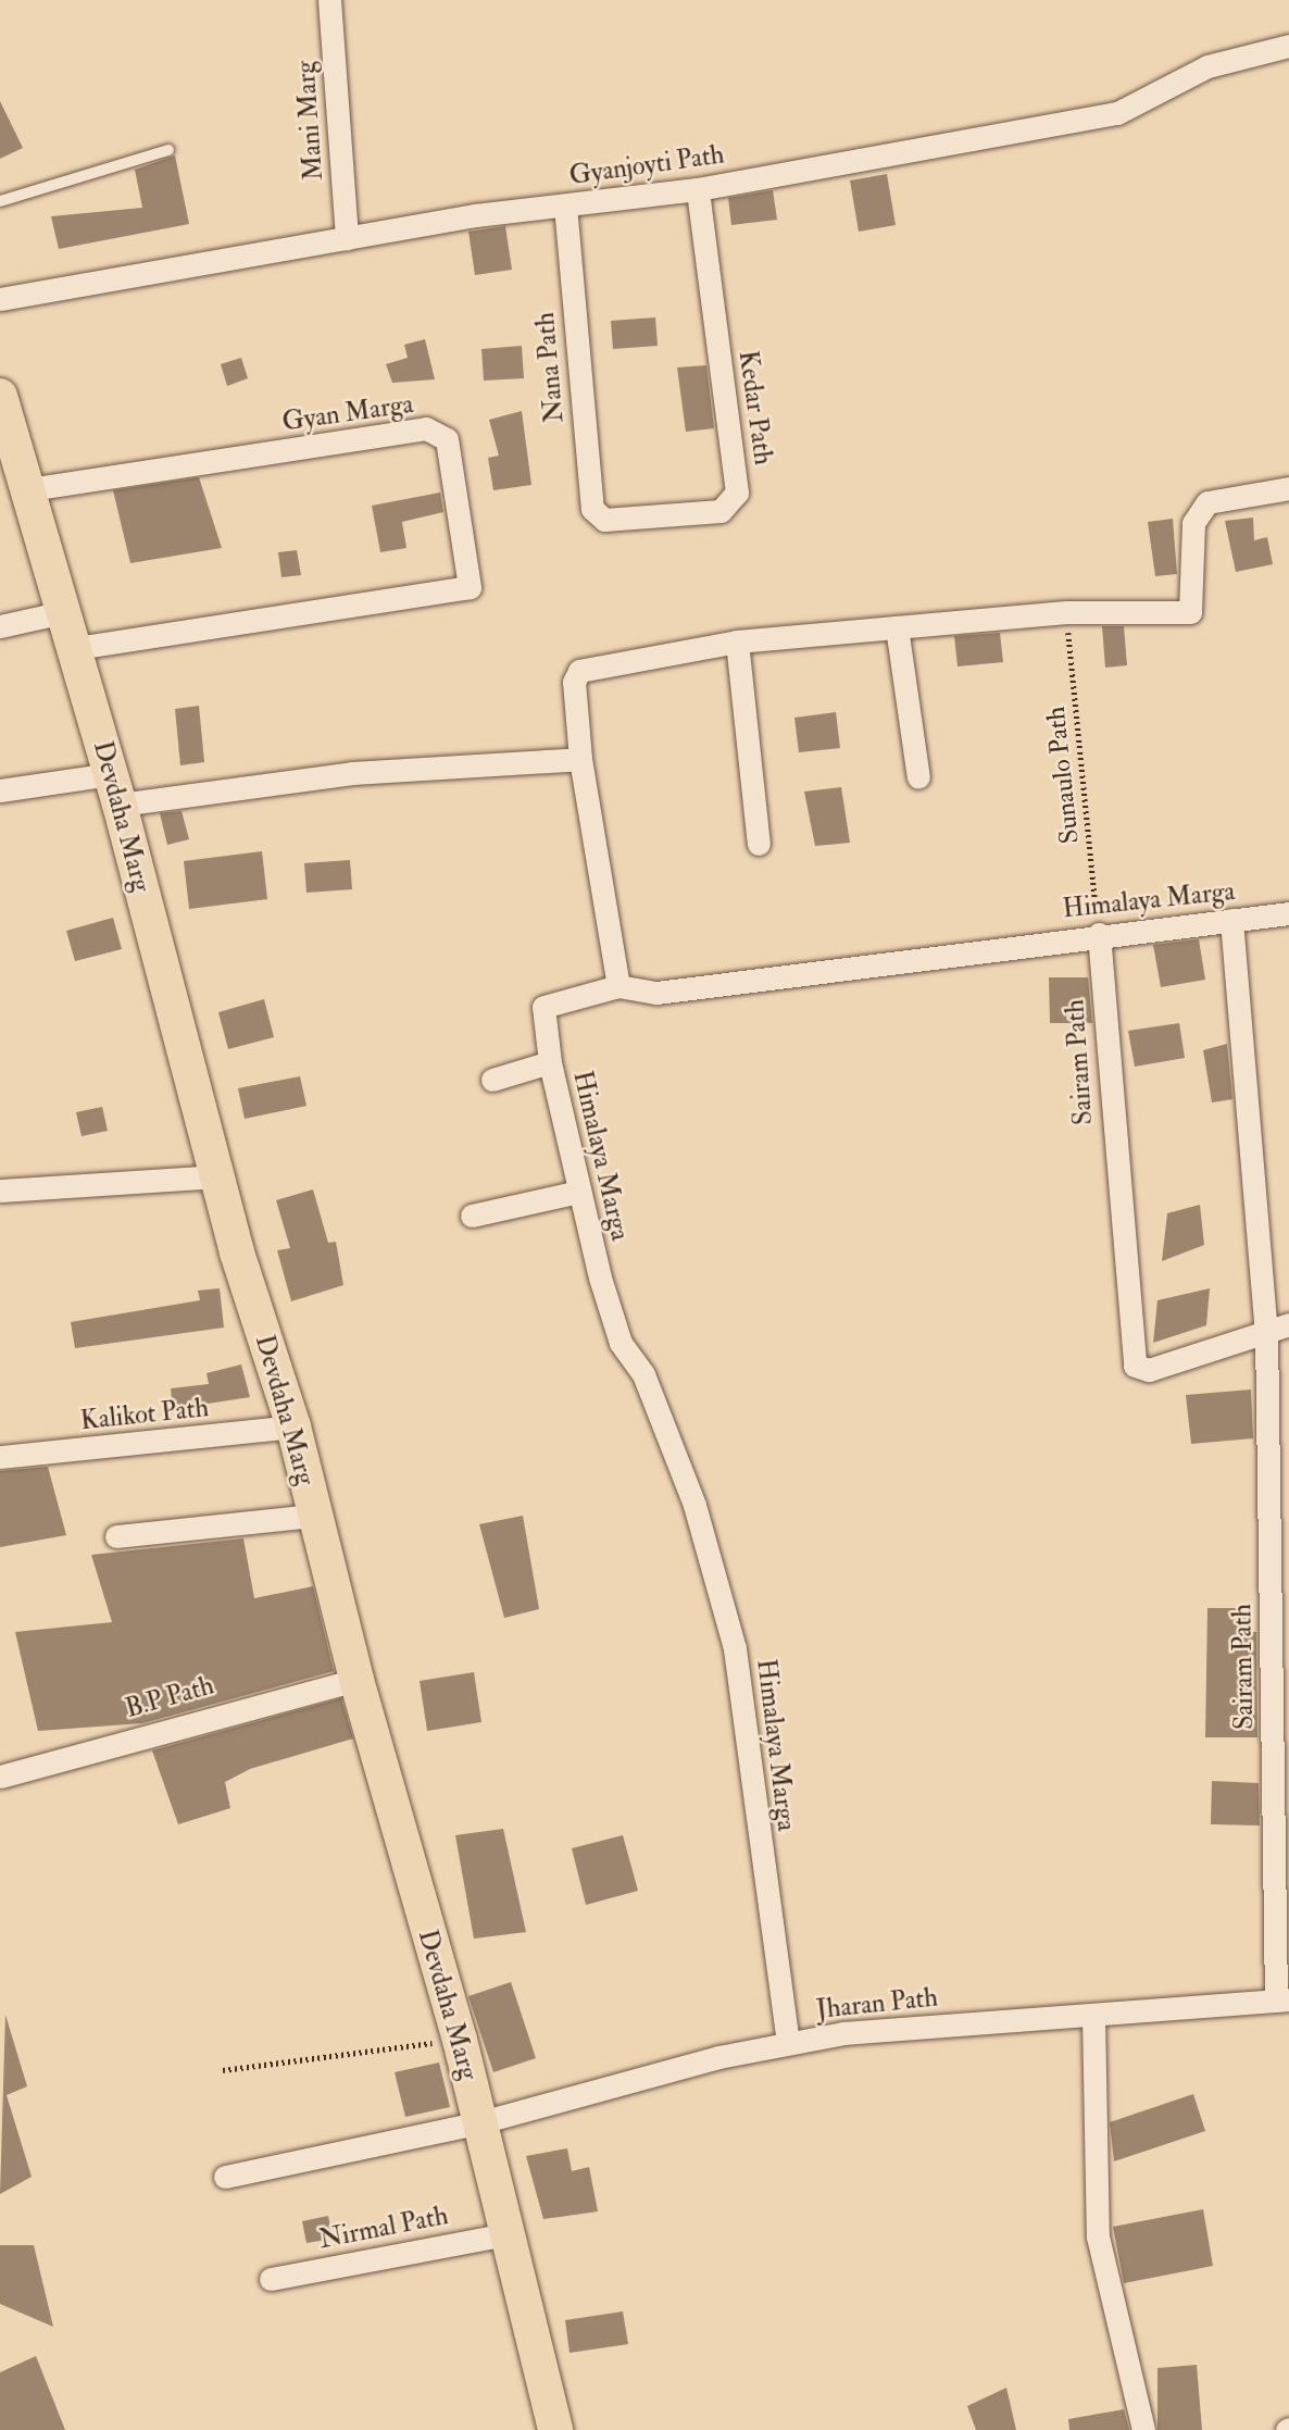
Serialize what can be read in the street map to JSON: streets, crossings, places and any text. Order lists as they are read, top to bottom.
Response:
{
  "streets": {
    "main road": ["Devdaha Marg"],
    "street": [
      "Mani Marg",
      "Gyanjoyti Path",
      "Nana Path",
      "Kedar Path",
      "Gyan Marga",
      "Himalaya Marga",
      "Sairam Path",
      "Kalikot Path",
      "B.P Path",
      "Jharan Path",
      "Nirmal Path"
    ],
    "path": ["Sunaulo Path"]
  },
  "crossings": [
    ["Mani Marg", "Gyanjoyti Path"],
    ["Gyanjoyti Path", "Nana Path"],
    ["Gyanjoyti Path", "Kedar Path"],
    ["Nana Path", "Kedar Path"],
    ["Gyan Marga", "Devdaha Marg"],
    ["Sunaulo Path", "Himalaya Marga"],
    ["Sunaulo Path", "Sairam Path"],
    ["Devdaha Marg", "Kalikot Path"],
    ["Devdaha Marg", "B.P Path"],
    ["Devdaha Marg", "Jharan Path"],
    ["Devdaha Marg", "Nirmal Path"],
    ["Himalaya Marga", "Sairam Path"],
    ["Himalaya Marga", "Jharan Path"],
    ["Sairam Path", "Jharan Path"]
  ]
}
